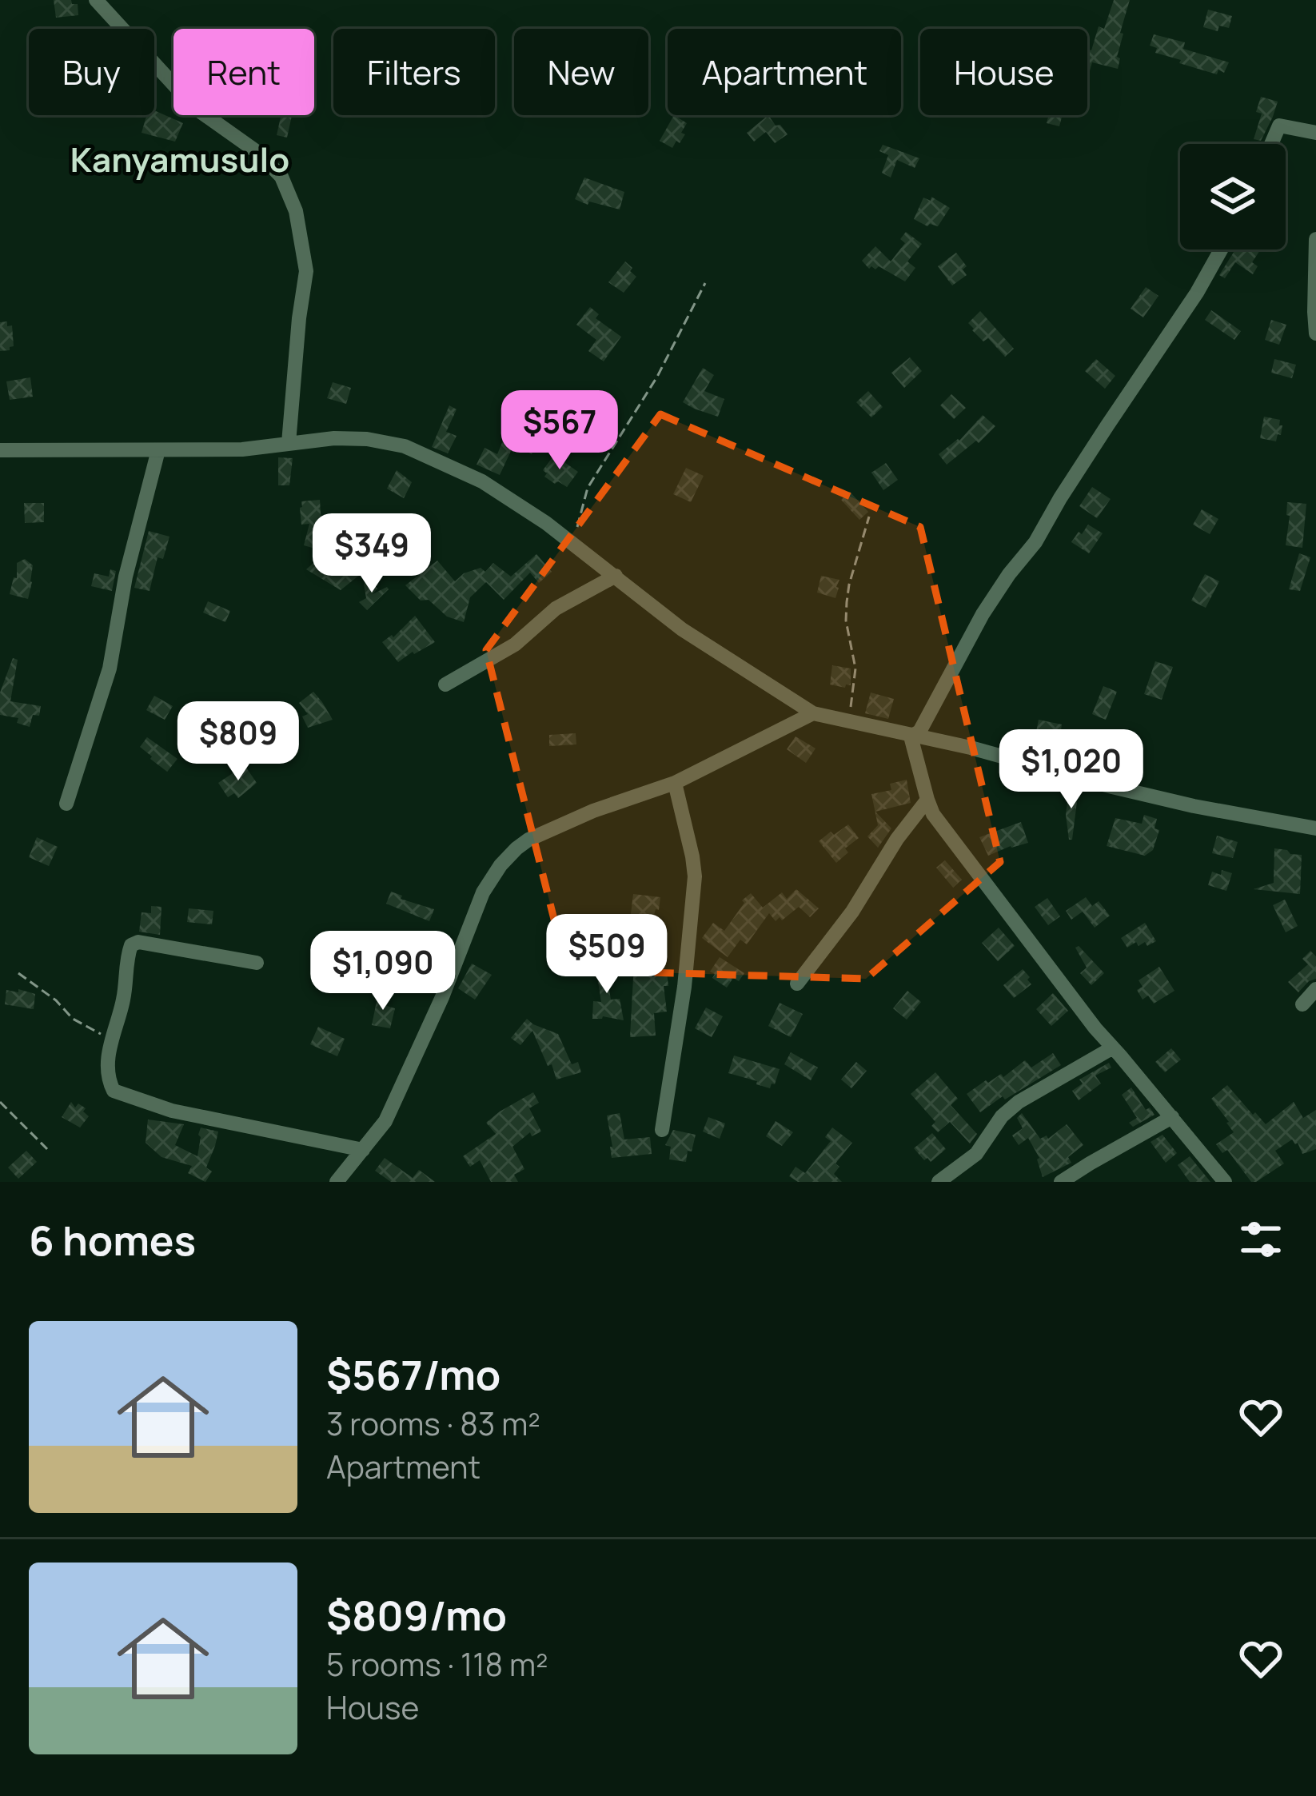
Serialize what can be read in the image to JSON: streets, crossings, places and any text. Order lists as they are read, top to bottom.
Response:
{
  "districts": ["Kanyamusulo"],
  "page": {
    "chip": [
      "Buy",
      "Rent",
      "Filters",
      "New",
      "Apartment",
      "House"
    ],
    "price": [
      "$567",
      "$349",
      "$809",
      "$1,020",
      "$509",
      "$1,090"
    ],
    "heading": "6 homes",
    "list": [
      {
        "name": "$567/mo",
        "note": "3 rooms · 83 m² · Apartment"
      },
      {
        "name": "$809/mo",
        "note": "5 rooms · 118 m² · House"
      }
    ]
  }
}
